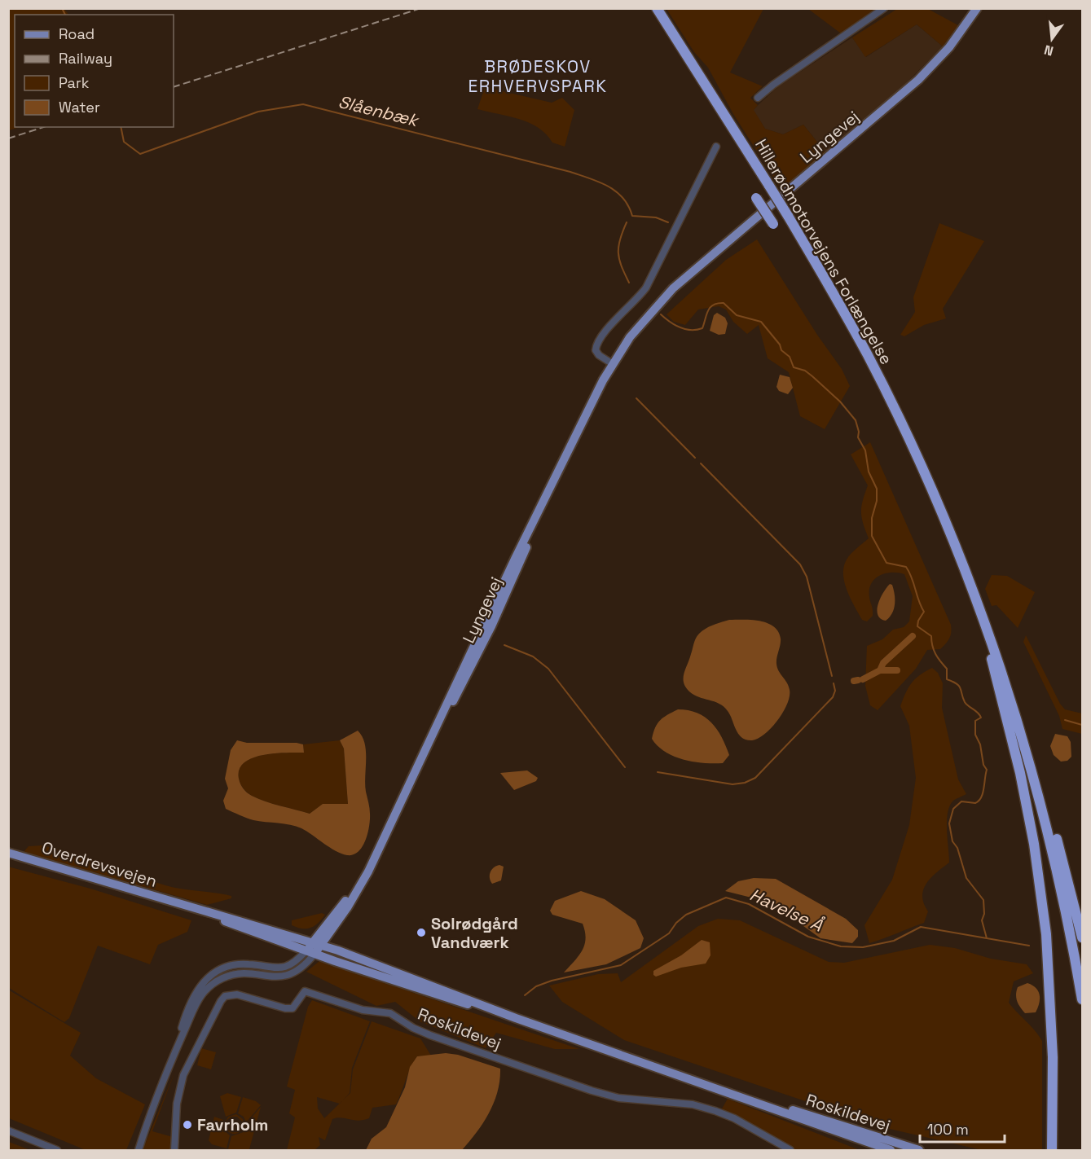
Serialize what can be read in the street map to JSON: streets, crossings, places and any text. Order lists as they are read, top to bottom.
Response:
{
  "streets": {
    "highway": ["Hillerødmotorvejens Forlængelse"],
    "main road": ["Lyngevej", "Overdrevsvejen", "Roskildevej"]
  },
  "crossings": [
    ["Lyngevej", "Overdrevsvejen"],
    ["Lyngevej", "Roskildevej"],
    ["Overdrevsvejen", "Roskildevej"]
  ],
  "districts": ["BRØDESKOV ERHVERVSPARK"],
  "water": ["Slåenbæk", "Havelse Å"],
  "places": ["Solrødgård Vandværk", "Favrholm"],
  "legend": [
    "Road",
    "Railway",
    "Park",
    "Water"
  ],
  "scale_bar": "100 m",
  "north": "bottom"
}
